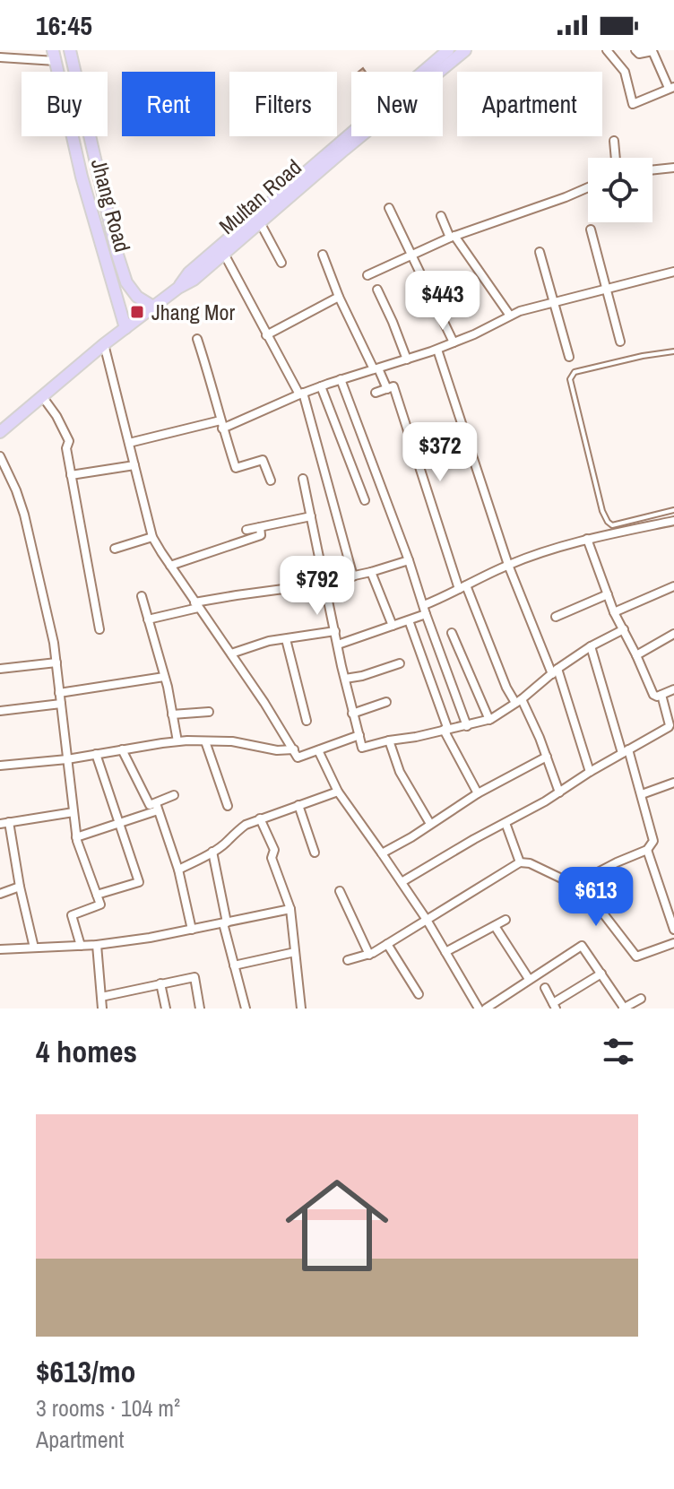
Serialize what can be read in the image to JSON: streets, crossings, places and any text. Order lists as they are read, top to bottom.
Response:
{
  "streets": {
    "main road": ["Multan Road", "Jhang Road"]
  },
  "crossings": [
    ["Multan Road", "Jhang Road"]
  ],
  "places": {
    "transit": ["Jhang Mor"]
  },
  "page": {
    "status": "16:45",
    "chip": [
      "Buy",
      "Rent",
      "Filters",
      "New",
      "Apartment"
    ],
    "price": [
      "$443",
      "$372",
      "$792",
      "$613"
    ],
    "heading": "4 homes",
    "list": [
      {
        "name": "$613/mo",
        "note": "3 rooms · 104 m² · Apartment"
      }
    ]
  }
}
